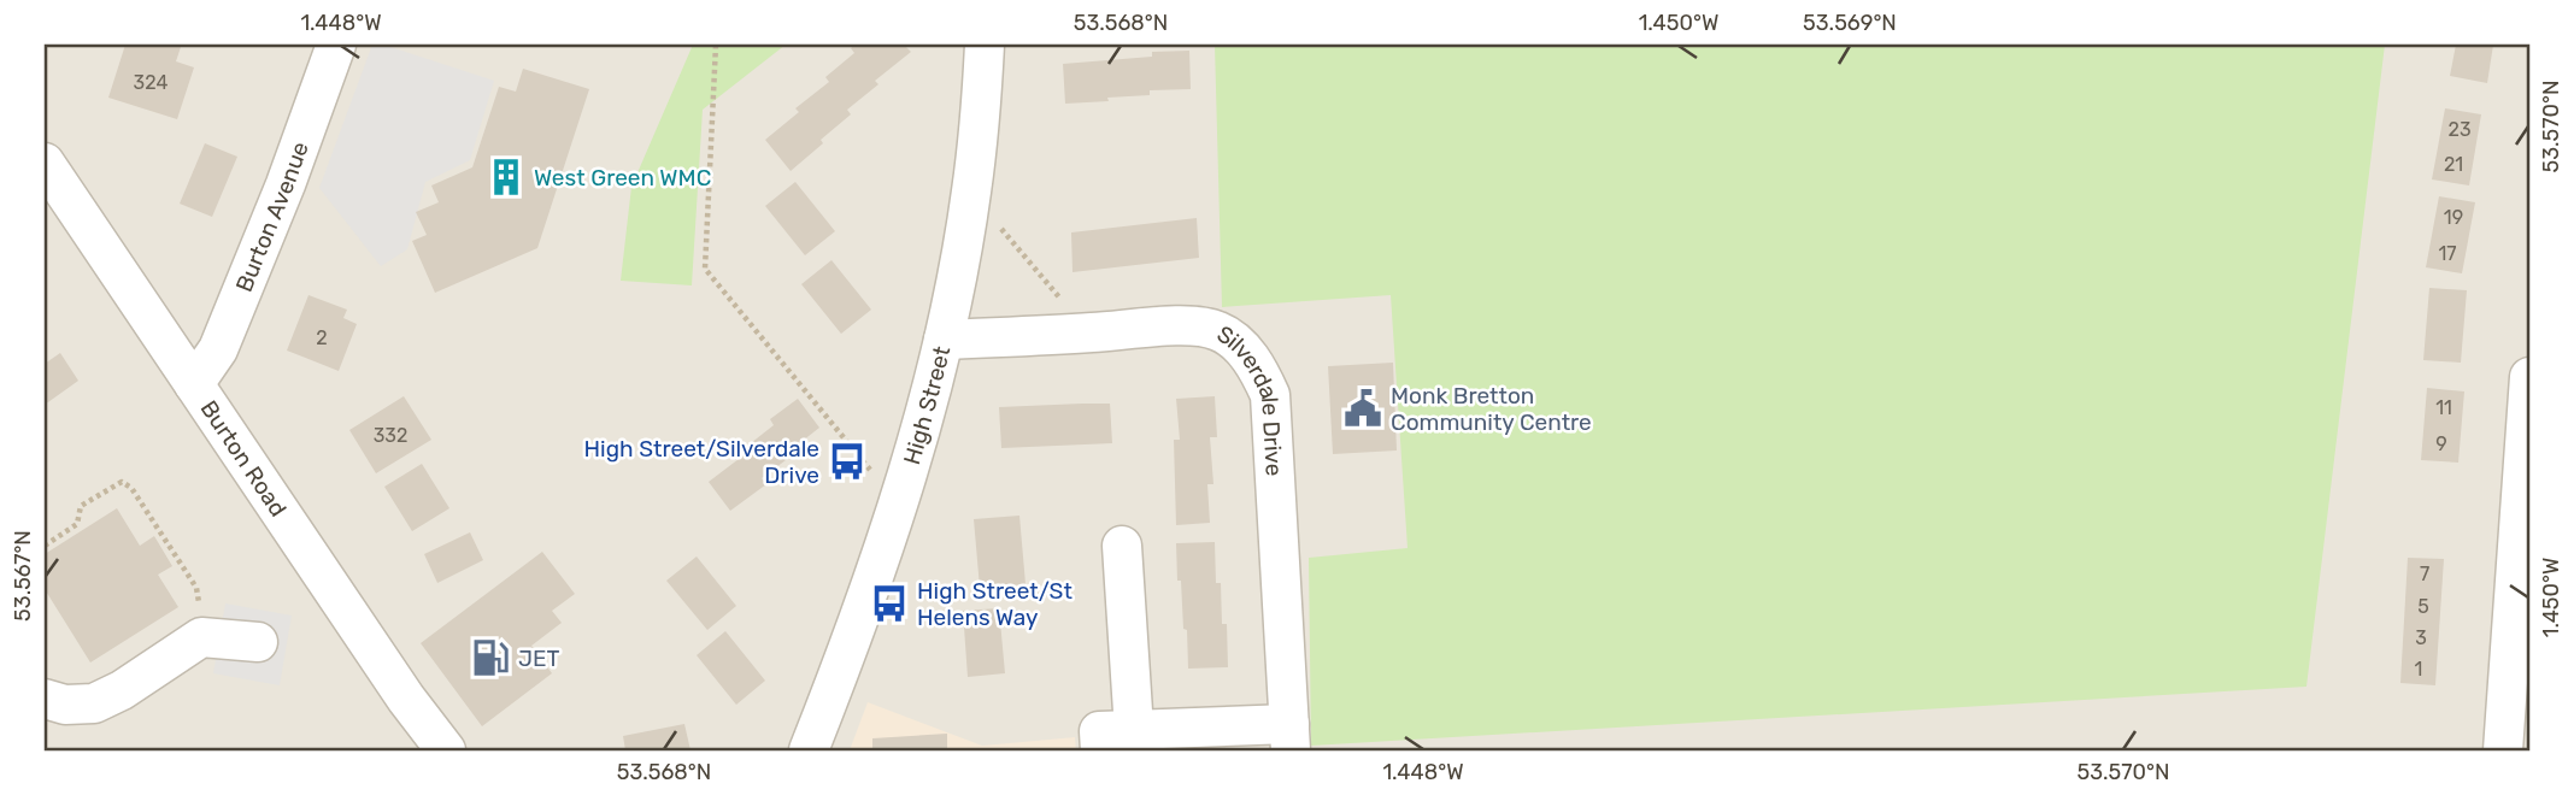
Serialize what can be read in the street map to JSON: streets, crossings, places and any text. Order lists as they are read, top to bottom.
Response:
{
  "streets": {
    "street": [
      "Burton Avenue",
      "High Street",
      "Silverdale Drive",
      "Burton Road"
    ]
  },
  "crossings": [
    ["Burton Avenue", "Burton Road"],
    ["High Street", "Silverdale Drive"]
  ],
  "places": {
    "building": ["West Green WMC"],
    "public building": ["Monk Bretton Community Centre"],
    "bus stop": ["High Street/Silverdale Drive", "High Street/St Helens Way"],
    "fuel station": ["JET"]
  },
  "house_numbers": [
    "324",
    "23",
    "21",
    "19",
    "17",
    "2",
    "11",
    "332",
    "9",
    "7",
    "5",
    "3",
    "1"
  ],
  "coordinates": [
    "1.448°W",
    "53.568°N",
    "1.450°W",
    "53.569°N",
    "53.570°N",
    "53.567°N"
  ]
}
